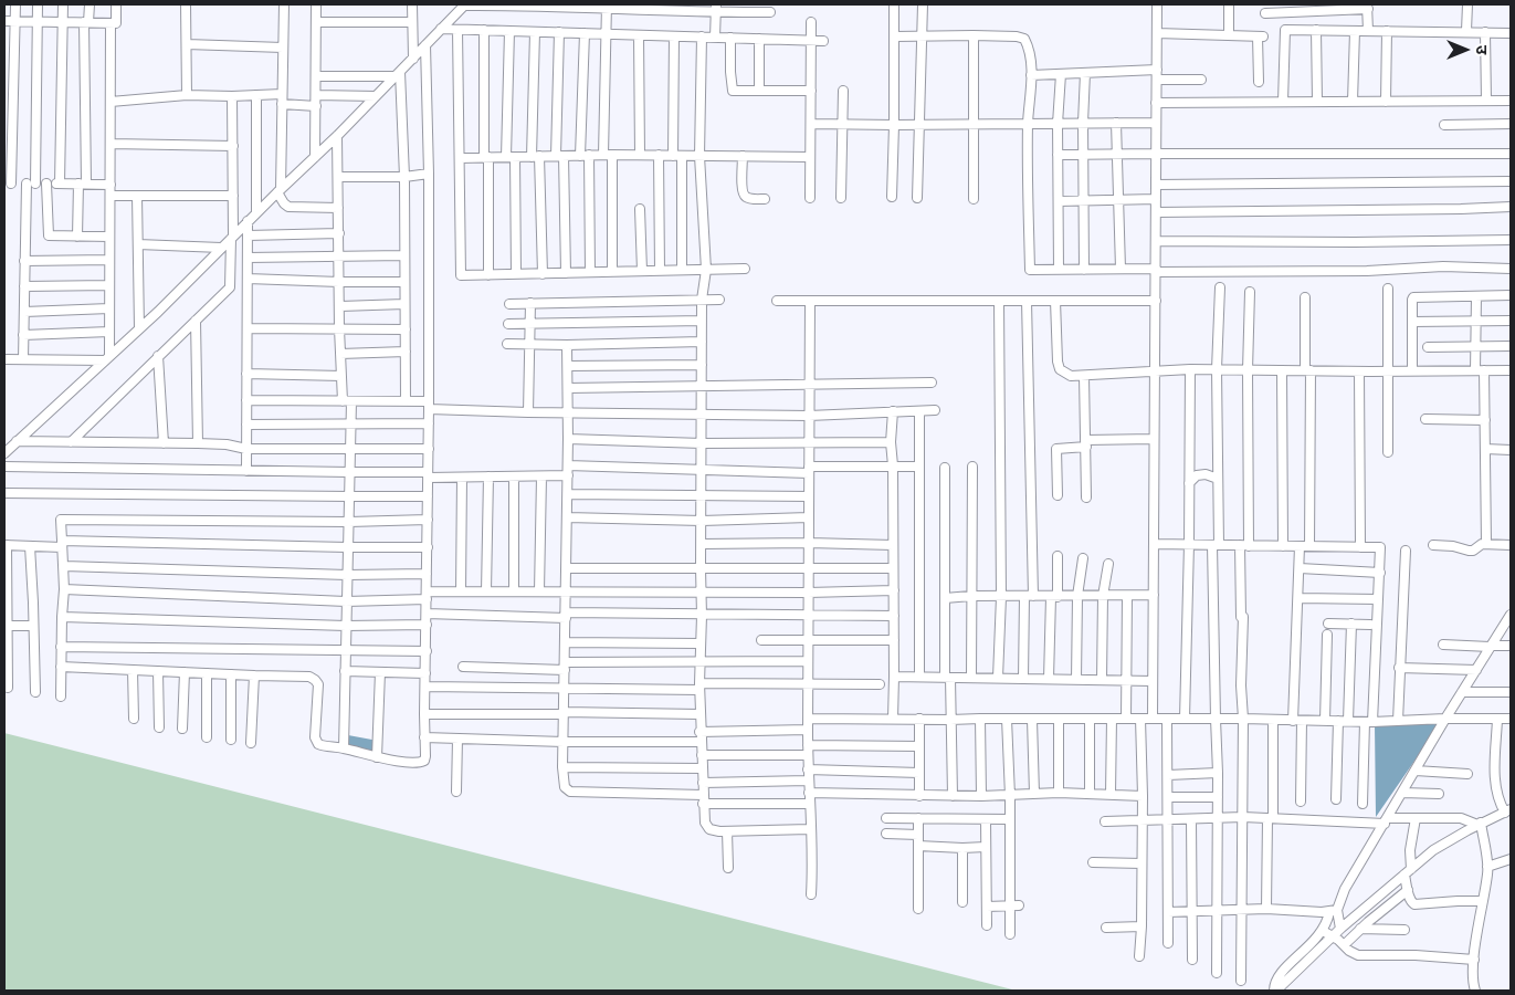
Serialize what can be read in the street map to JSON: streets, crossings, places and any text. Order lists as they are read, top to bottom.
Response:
{
  "north": "right"
}
